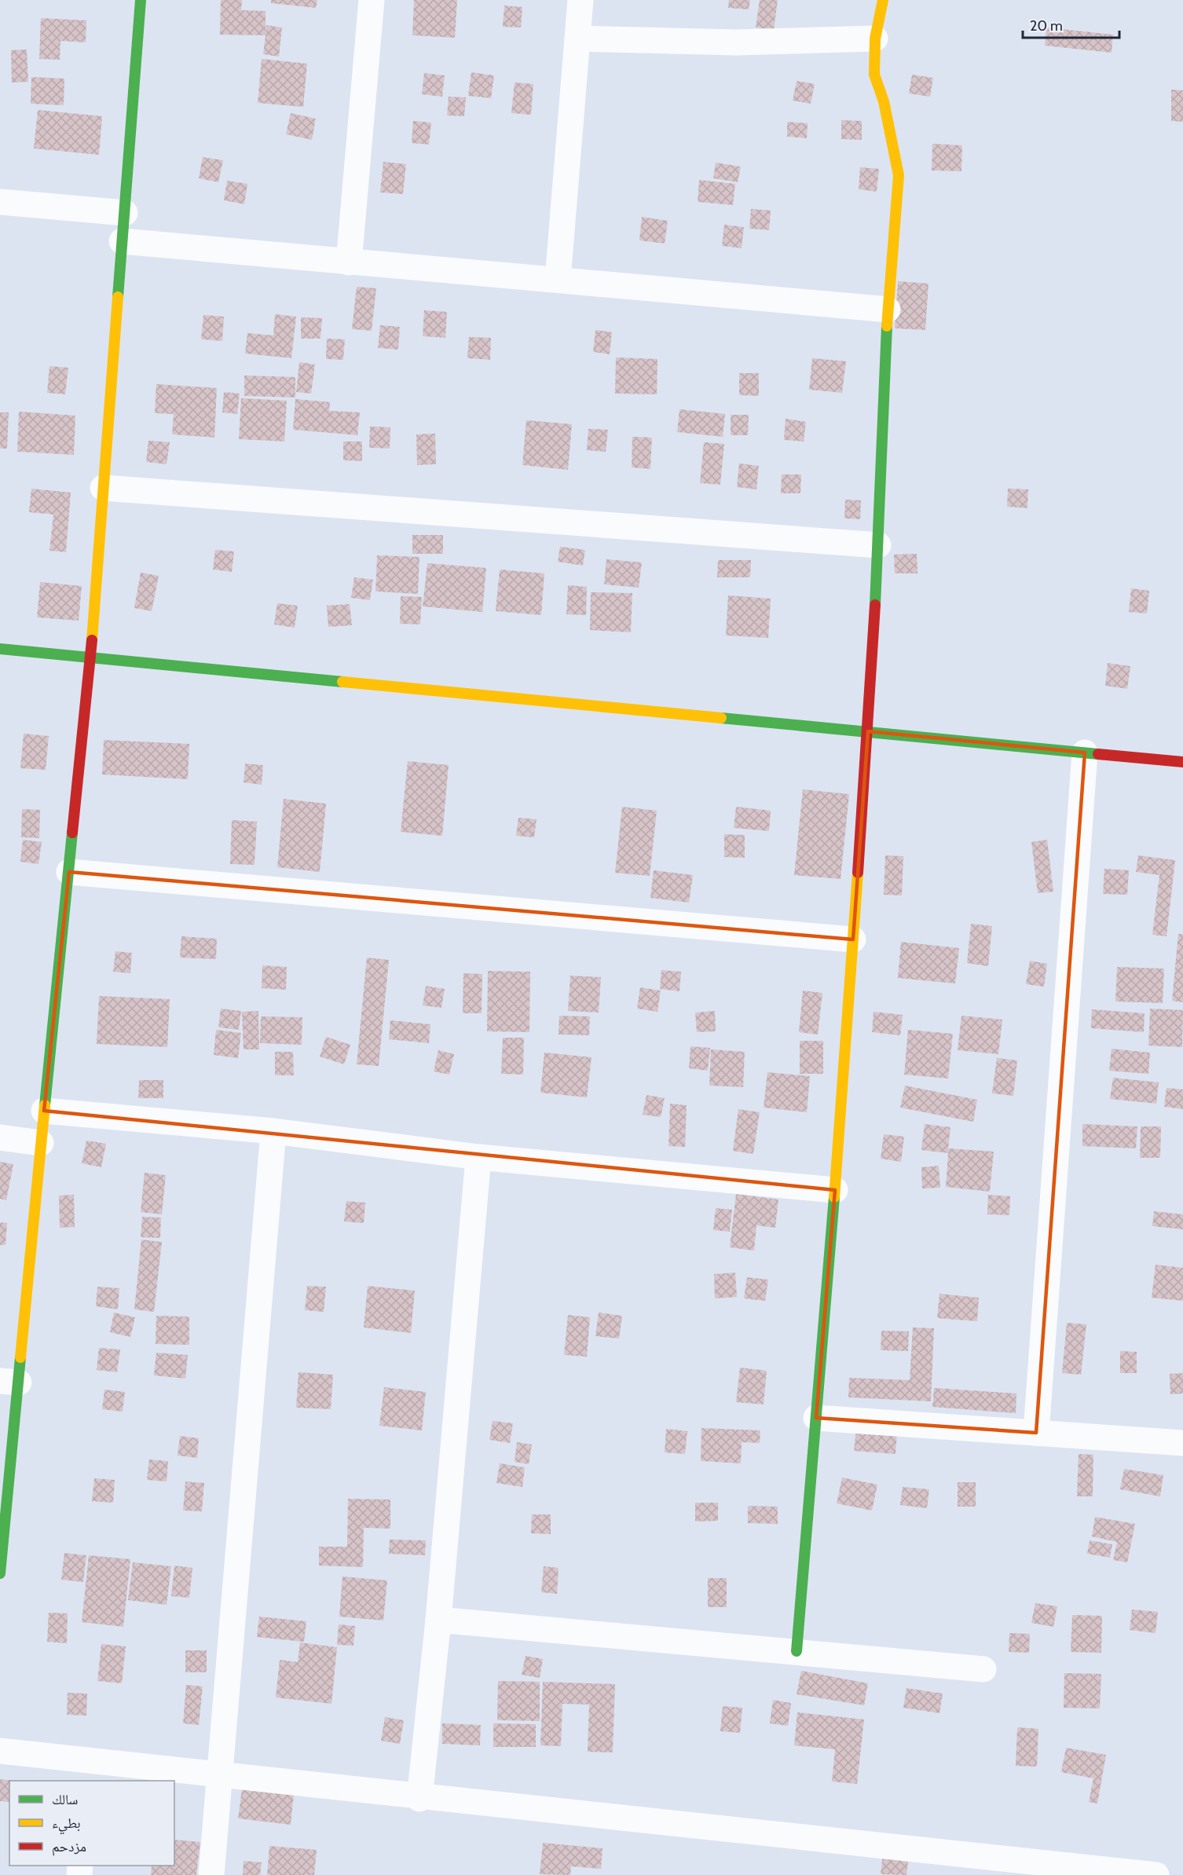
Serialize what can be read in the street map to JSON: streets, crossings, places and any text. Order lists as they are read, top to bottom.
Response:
{
  "legend": ["سالك", "بطيء", "مزدحم"],
  "scale_bar": "20 m"
}
